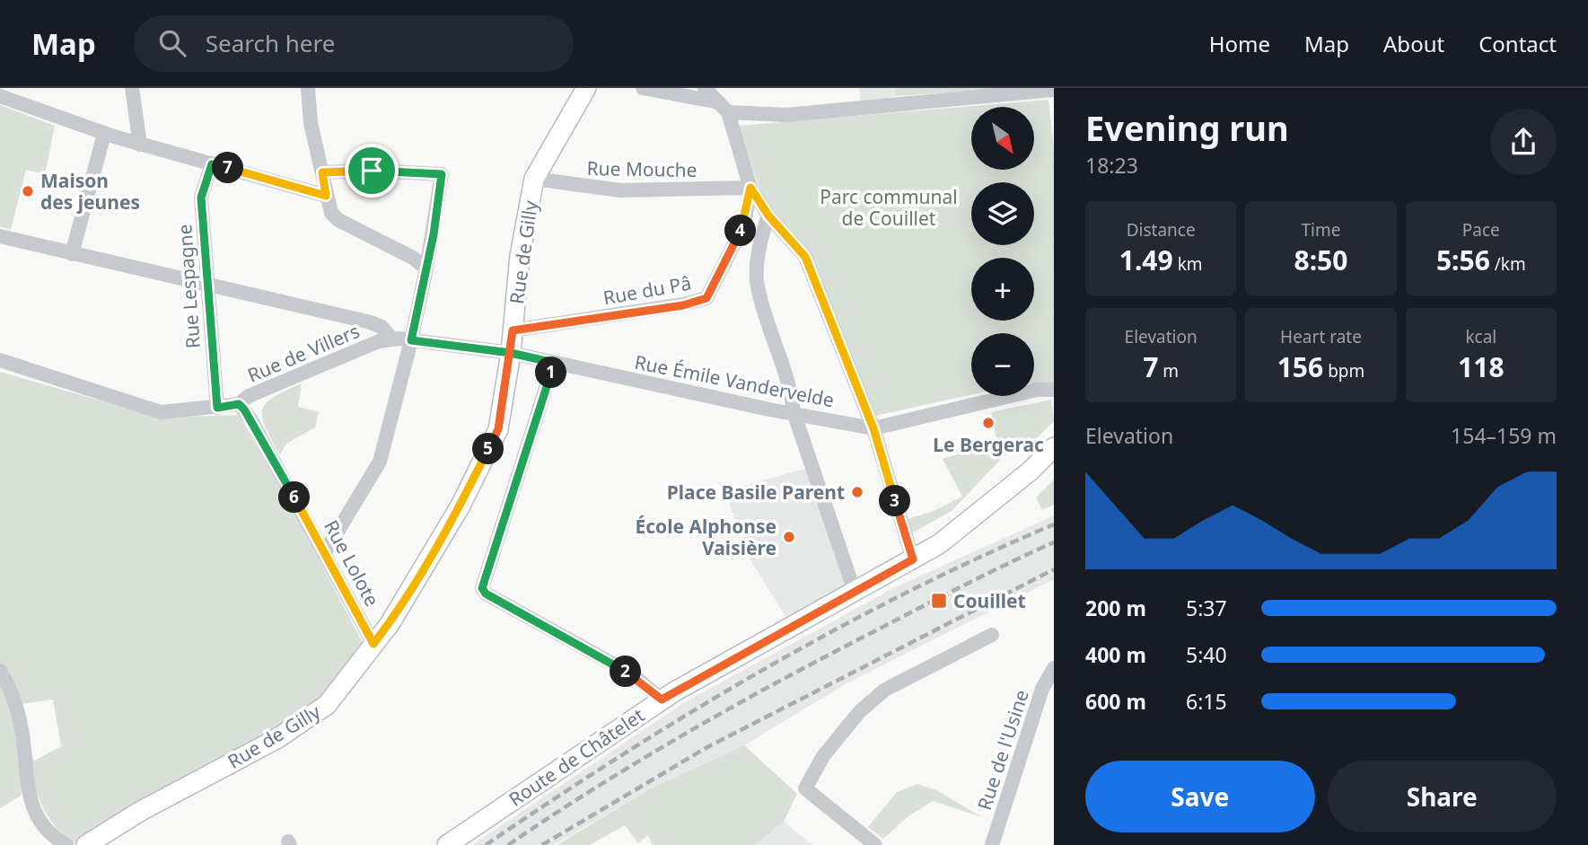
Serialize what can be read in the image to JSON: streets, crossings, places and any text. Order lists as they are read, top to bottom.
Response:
{
  "streets": {
    "main road": ["Rue de Gilly", "Route de Châtelet"],
    "street": [
      "Rue Mouche",
      "Rue Lespagne",
      "Rue du Pâ",
      "Rue de Villers",
      "Rue Émile Vandervelde",
      "Rue Lolote",
      "Rue de l'Usine"
    ]
  },
  "crossings": [
    ["Rue Mouche", "Rue de Gilly"],
    ["Rue Mouche", "Rue du Pâ"],
    ["Rue de Gilly", "Rue du Pâ"],
    ["Rue de Gilly", "Rue de Villers"],
    ["Rue de Gilly", "Rue Lolote"],
    ["Rue Lespagne", "Rue de Villers"],
    ["Rue de Villers", "Rue Émile Vandervelde"],
    ["Rue de Villers", "Rue Lolote"]
  ],
  "parks": ["Parc communal de Couillet"],
  "places": {
    "other": [
      "Maison des jeunes",
      "Le Bergerac",
      "Place Basile Parent",
      "École Alphonse Vaisière"
    ],
    "transit": ["Couillet"]
  },
  "north": "bottom right",
  "page": {
    "header": "Map",
    "search": "Search here",
    "nav": [
      "Home",
      "Map",
      "About",
      "Contact"
    ],
    "heading": ["Evening run", "18:23"],
    "map_buttons": ["+", "−"],
    "pins": [
      "7",
      "4",
      "1",
      "5",
      "6",
      "3",
      "2"
    ],
    "stats": [
      ["Distance", "1.49 km"],
      ["Time", "8:50"],
      ["Pace", "5:56 /km"],
      ["Elevation", "7 m"],
      ["Heart rate", "156 bpm"],
      ["kcal", "118"]
    ],
    "chart": ["Elevation", "154–159 m"],
    "list": [
      {
        "name": "200 m",
        "note": "5:37"
      },
      {
        "name": "400 m",
        "note": "5:40"
      },
      {
        "name": "600 m",
        "note": "6:15"
      }
    ],
    "buttons": ["Save", "Share"]
  }
}
